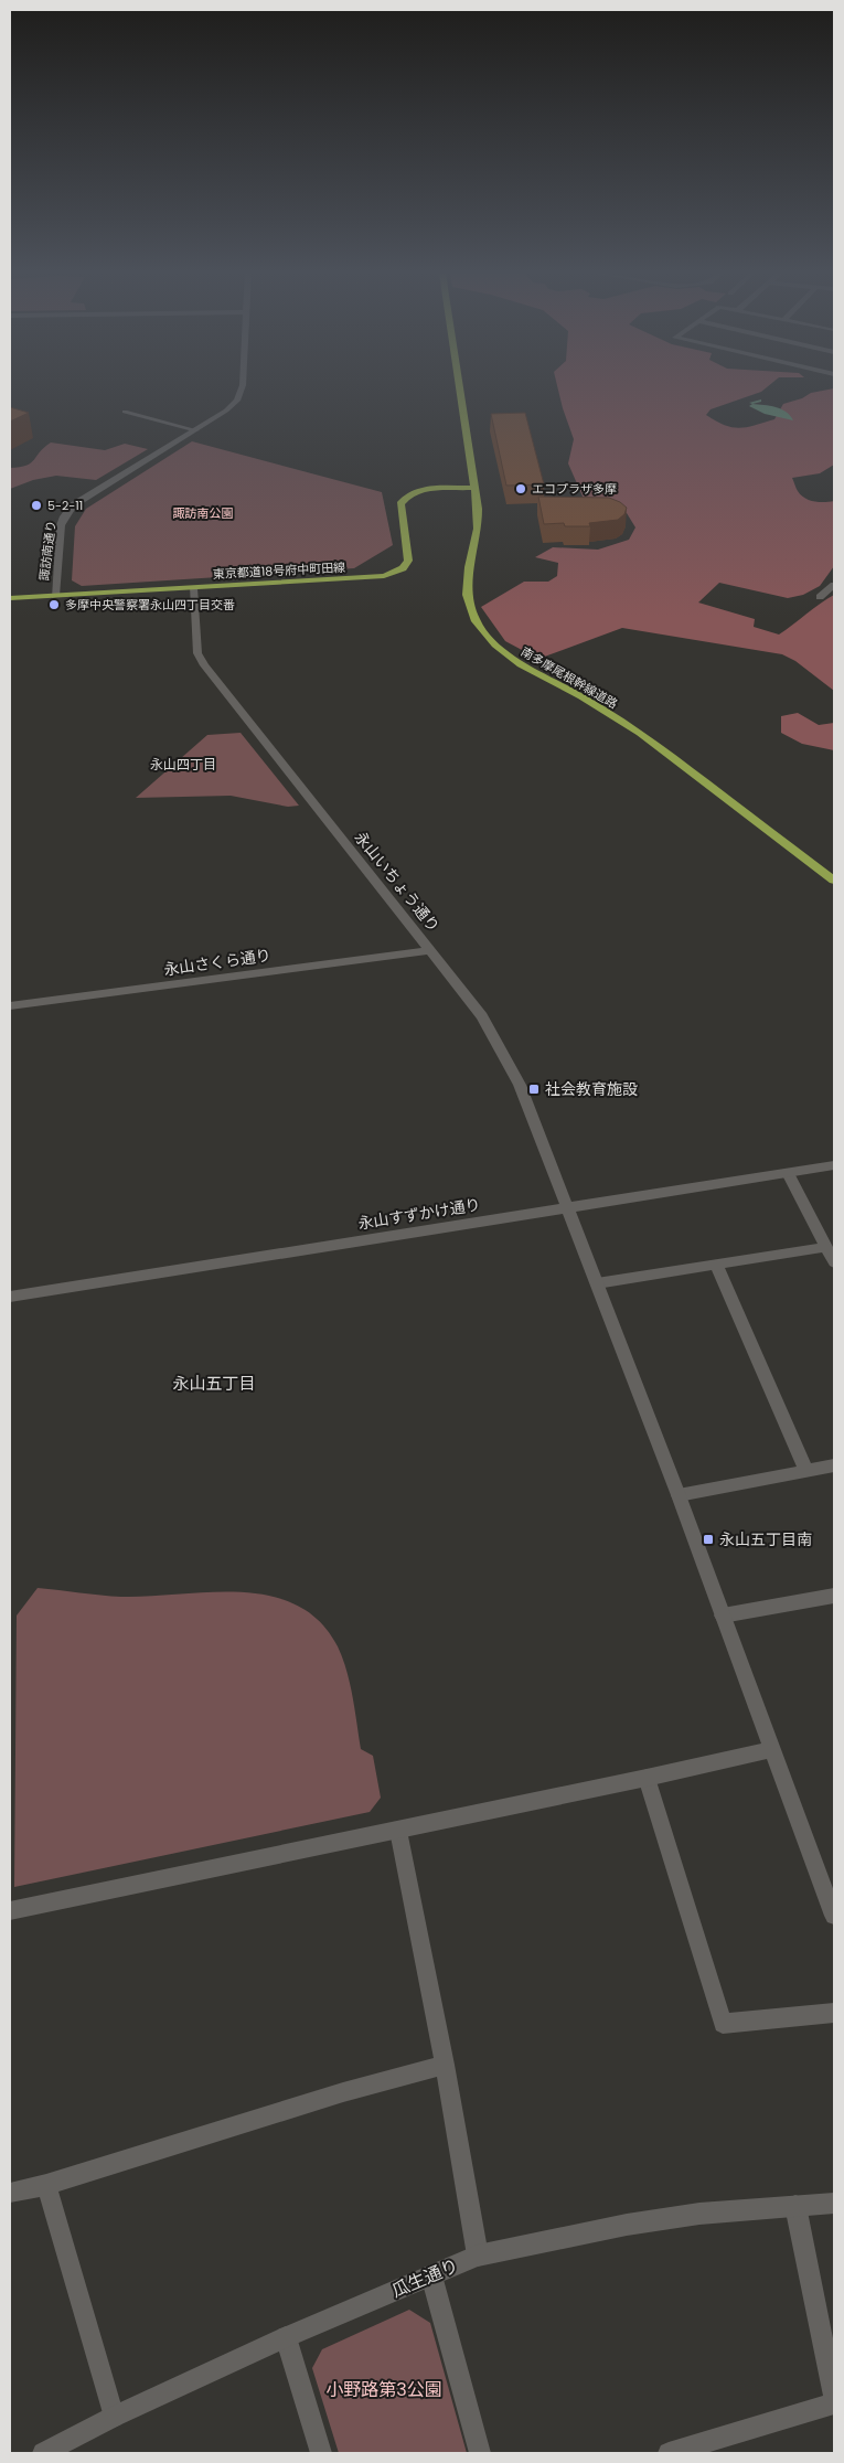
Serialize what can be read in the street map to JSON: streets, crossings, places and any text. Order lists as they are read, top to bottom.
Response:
{
  "streets": {
    "main road": ["東京都道18号府中町田線", "南多摩尾根幹線道路"],
    "street": [
      "諏訪南通り",
      "永山いちょう通り",
      "永山さくら通り",
      "永山すずかけ通り",
      "瓜生通り"
    ]
  },
  "crossings": [
    ["諏訪南通り", "東京都道18号府中町田線"],
    ["東京都道18号府中町田線", "南多摩尾根幹線道路"],
    ["東京都道18号府中町田線", "永山いちょう通り"],
    ["永山いちょう通り", "永山さくら通り"],
    ["永山いちょう通り", "永山すずかけ通り"]
  ],
  "districts": ["永山四丁目", "永山五丁目"],
  "parks": ["諏訪南公園", "小野路第3公園"],
  "places": {
    "other": ["エコプラザ多摩", "5-2-11", "多摩中央警察署永山四丁目交番"],
    "transit": ["社会教育施設", "永山五丁目南"]
  }
}
